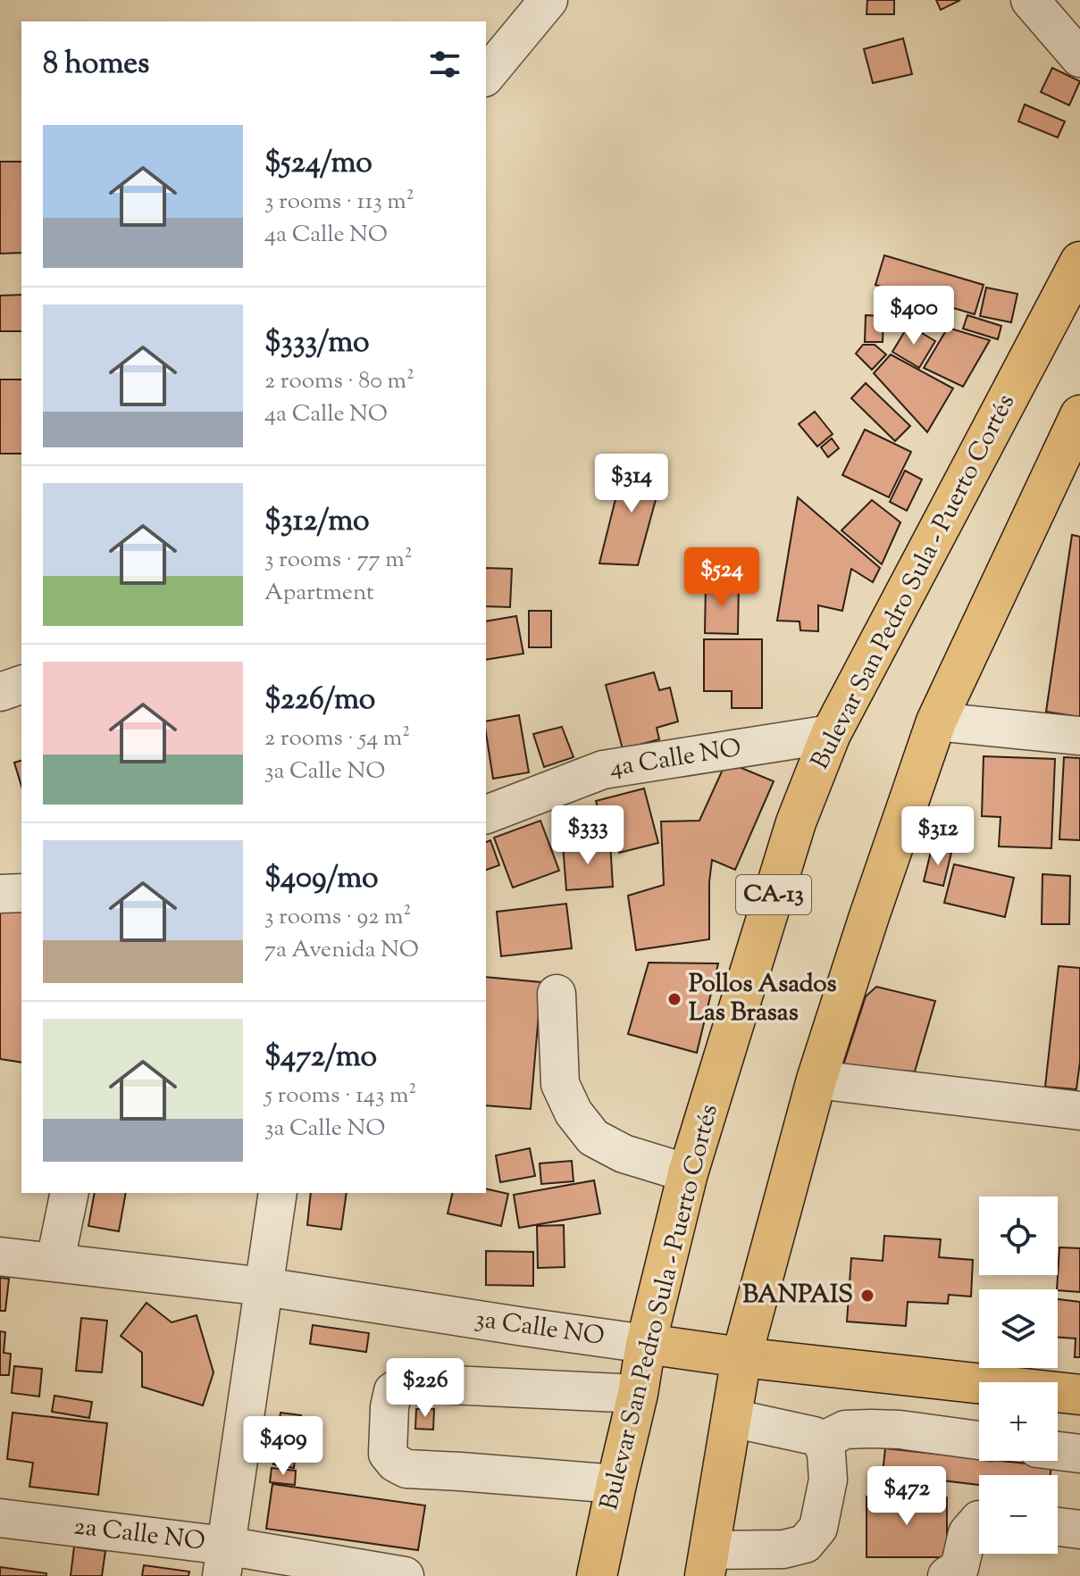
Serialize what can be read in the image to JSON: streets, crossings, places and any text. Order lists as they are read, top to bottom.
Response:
{
  "streets": {
    "main road": ["Bulevar San Pedro Sula - Puerto Cortés", "CA-13", "3a Calle NO"],
    "street": ["4a Calle NO", "2a Calle NO"]
  },
  "crossings": [
    ["Bulevar San Pedro Sula - Puerto Cortés", "4a Calle NO"],
    ["Bulevar San Pedro Sula - Puerto Cortés", "3a Calle NO"]
  ],
  "places": ["Pollos Asados Las Brasas", "BANPAIS"],
  "page": {
    "heading": "8 homes",
    "list": [
      {
        "name": "$524/mo",
        "note": "3 rooms · 113 m² · 4a Calle NO"
      },
      {
        "name": "$333/mo",
        "note": "2 rooms · 80 m² · 4a Calle NO"
      },
      {
        "name": "$312/mo",
        "note": "3 rooms · 77 m² · Apartment"
      },
      {
        "name": "$226/mo",
        "note": "2 rooms · 54 m² · 3a Calle NO"
      },
      {
        "name": "$409/mo",
        "note": "3 rooms · 92 m² · 7a Avenida NO"
      },
      {
        "name": "$472/mo",
        "note": "5 rooms · 143 m² · 3a Calle NO"
      }
    ],
    "price": [
      "$400",
      "$314",
      "$524",
      "$333",
      "$312",
      "$226",
      "$409",
      "$472"
    ],
    "map_buttons": ["+", "−"]
  }
}
